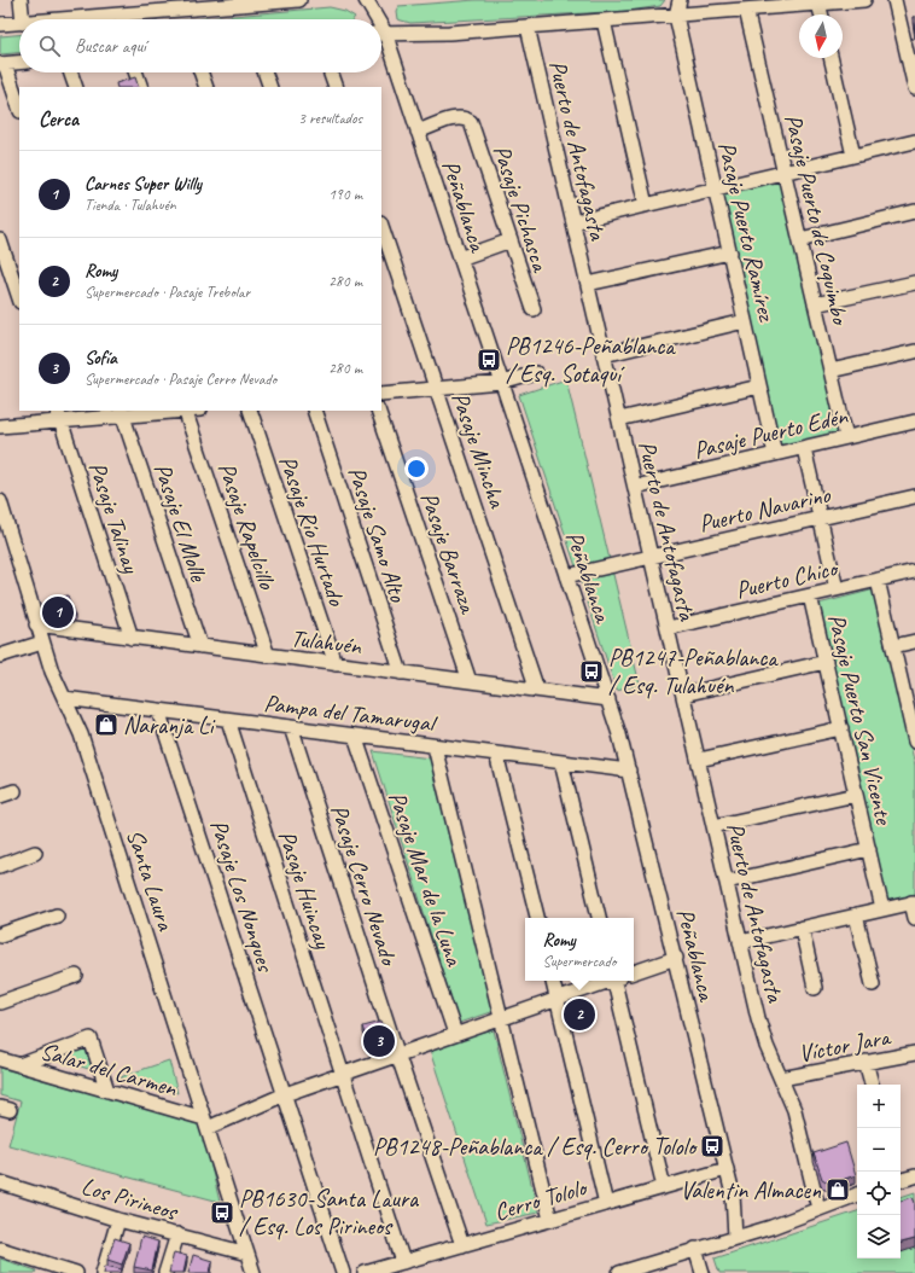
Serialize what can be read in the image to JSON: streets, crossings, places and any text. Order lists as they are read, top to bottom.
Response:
{
  "streets": {
    "street": [
      "Puerto de Antofagasta",
      "Peñablanca",
      "Pasaje Pichasca",
      "Pasaje Puerto de Coquimbo",
      "Pasaje Puerto Ramírez",
      "Pasaje Puerto Edén",
      "Pasaje Mincha",
      "Puerto Navarino",
      "Pasaje Talinay",
      "Pasaje El Molle",
      "Pasaje Rapelcillo",
      "Pasaje Río Hurtado",
      "Pasaje Samo Alto",
      "Pasaje Barraza",
      "Puerto Chico",
      "Tulahuén",
      "Pampa del Tamarugal",
      "Pasaje Puerto San Vicente",
      "Pasaje Mar de la Luna",
      "Santa Laura",
      "Pasaje Cerro Nevado",
      "Pasaje Huincay",
      "Pasaje Los Nonques",
      "Víctor Jara",
      "Salar del Carmen",
      "Los Pirineos",
      "Cerro Tololo"
    ]
  },
  "crossings": [
    ["Puerto de Antofagasta", "Pasaje Puerto Edén"],
    ["Puerto de Antofagasta", "Puerto Navarino"],
    ["Puerto de Antofagasta", "Puerto Chico"],
    ["Puerto de Antofagasta", "Víctor Jara"],
    ["Peñablanca", "Pasaje Pichasca"],
    ["Peñablanca", "Puerto Navarino"],
    ["Peñablanca", "Tulahuén"],
    ["Peñablanca", "Pampa del Tamarugal"],
    ["Peñablanca", "Cerro Tololo"],
    ["Pasaje Puerto de Coquimbo", "Pasaje Puerto Edén"],
    ["Pasaje Puerto Ramírez", "Pasaje Puerto Edén"],
    ["Pasaje Mincha", "Tulahuén"],
    ["Pasaje Talinay", "Tulahuén"],
    ["Pasaje El Molle", "Tulahuén"],
    ["Pasaje Rapelcillo", "Tulahuén"],
    ["Pasaje Río Hurtado", "Tulahuén"],
    ["Pasaje Samo Alto", "Tulahuén"],
    ["Pasaje Barraza", "Tulahuén"],
    ["Puerto Chico", "Pasaje Puerto San Vicente"],
    ["Tulahuén", "Santa Laura"],
    ["Pampa del Tamarugal", "Pasaje Mar de la Luna"],
    ["Pampa del Tamarugal", "Santa Laura"],
    ["Pampa del Tamarugal", "Pasaje Cerro Nevado"],
    ["Pampa del Tamarugal", "Pasaje Huincay"],
    ["Pampa del Tamarugal", "Pasaje Los Nonques"],
    ["Santa Laura", "Salar del Carmen"],
    ["Santa Laura", "Los Pirineos"],
    ["Pasaje Cerro Nevado", "Cerro Tololo"],
    ["Pasaje Huincay", "Cerro Tololo"]
  ],
  "places": {
    "bus stop": [
      "PB1246-Peñablanca / Esq. Sotaquí",
      "PB1247-Peñablanca / Esq. Tulahuén",
      "PB1248-Peñablanca / Esq. Cerro Tololo",
      "PB1630-Santa Laura / Esq. Los Pirineos"
    ],
    "shop": ["Naranja Li", "Valentin Almacen"]
  },
  "north": "bottom",
  "page": {
    "search": "Buscar aquí",
    "heading": ["Cerca", "3 resultados"],
    "list": [
      {
        "mark": "1",
        "name": "Carnes Super Willy",
        "note": "Tienda · Tulahuén",
        "value": "190 m"
      },
      {
        "mark": "2",
        "name": "Romy",
        "note": "Supermercado · Pasaje Trebolar",
        "value": "280 m"
      },
      {
        "mark": "3",
        "name": "Sofía",
        "note": "Supermercado · Pasaje Cerro Nevado",
        "value": "280 m"
      }
    ],
    "pins": ["1", "2", "3"],
    "popup": ["Romy", "Supermercado"],
    "map_buttons": ["+", "−"]
  }
}
